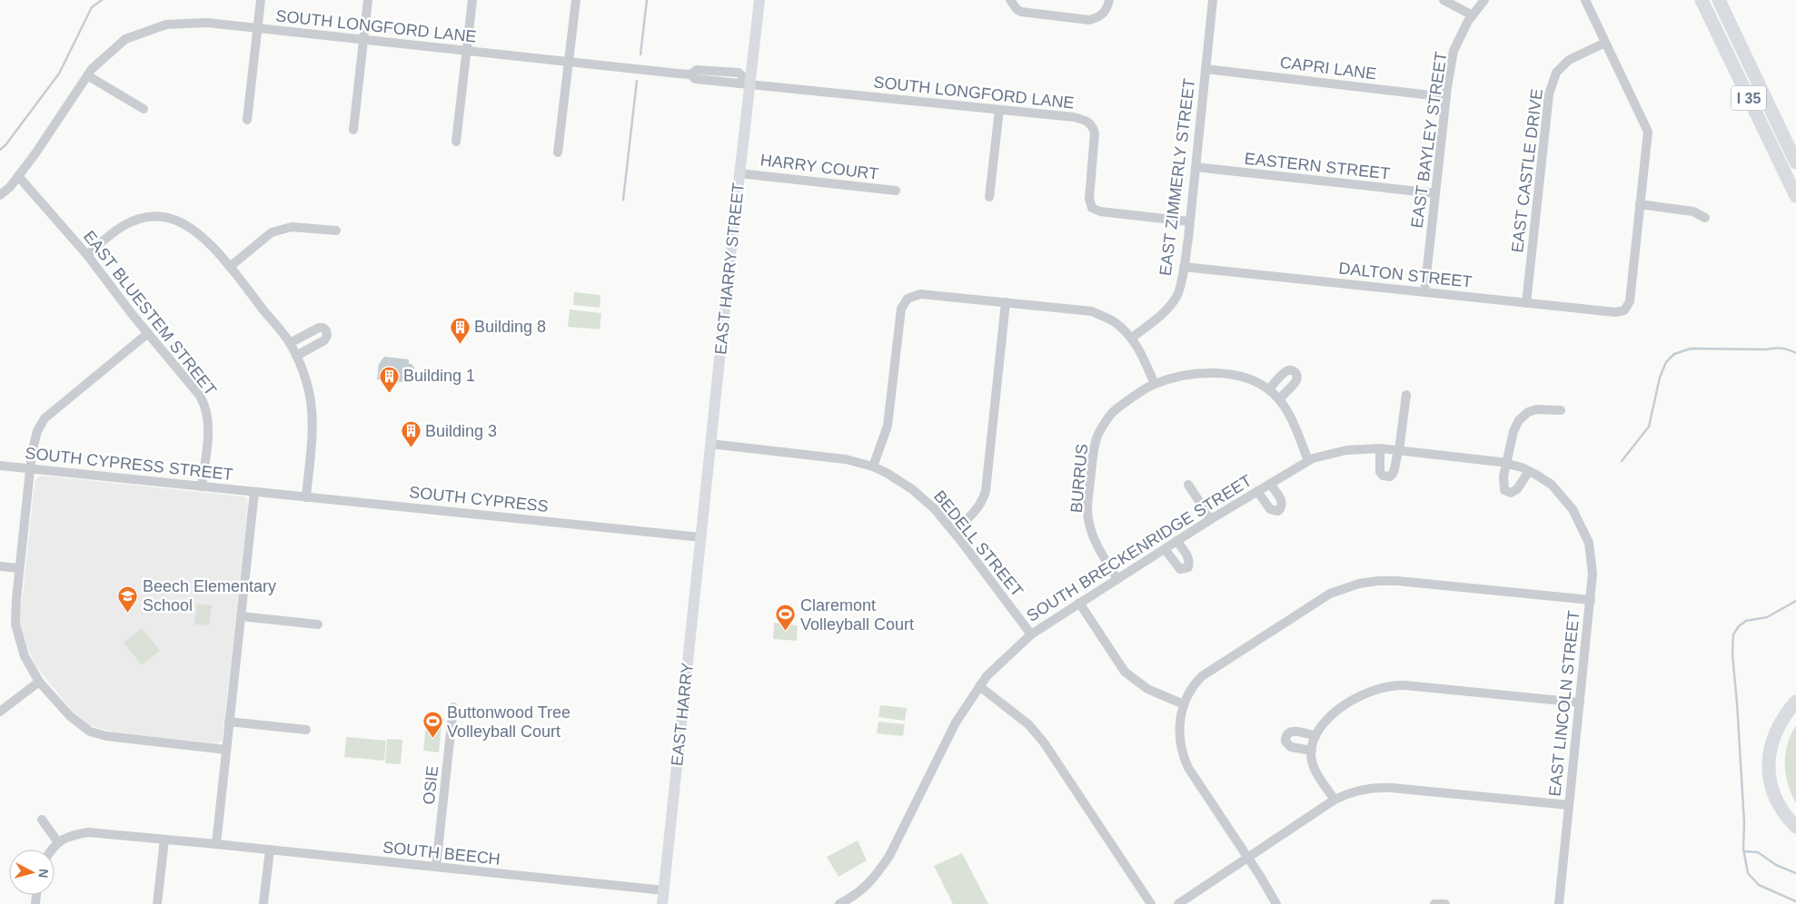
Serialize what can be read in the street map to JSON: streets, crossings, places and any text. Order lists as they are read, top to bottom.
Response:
{
  "streets": {
    "highway": ["I 35"],
    "main road": ["EAST HARRY STREET", "EAST HARRY"],
    "street": [
      "SOUTH LONGFORD LANE",
      "CAPRI LANE",
      "EAST BAYLEY STREET",
      "EASTERN STREET",
      "HARRY COURT",
      "EAST CASTLE DRIVE",
      "EAST ZIMMERLY STREET",
      "DALTON STREET",
      "EAST BLUESTEM STREET",
      "SOUTH CYPRESS STREET",
      "BURRUS",
      "SOUTH CYPRESS",
      "BEDELL STREET",
      "SOUTH BRECKENRIDGE STREET",
      "EAST LINCOLN STREET",
      "OSIE",
      "SOUTH BEECH"
    ]
  },
  "crossings": [
    ["SOUTH LONGFORD LANE", "EAST ZIMMERLY STREET"],
    ["SOUTH LONGFORD LANE", "EAST HARRY STREET"],
    ["SOUTH LONGFORD LANE", "EAST BLUESTEM STREET"],
    ["CAPRI LANE", "EAST BAYLEY STREET"],
    ["CAPRI LANE", "EAST ZIMMERLY STREET"],
    ["EAST BAYLEY STREET", "EASTERN STREET"],
    ["EAST BAYLEY STREET", "DALTON STREET"],
    ["EASTERN STREET", "EAST ZIMMERLY STREET"],
    ["HARRY COURT", "EAST HARRY STREET"],
    ["EAST CASTLE DRIVE", "DALTON STREET"],
    ["EAST ZIMMERLY STREET", "DALTON STREET"],
    ["EAST HARRY STREET", "SOUTH CYPRESS"],
    ["EAST HARRY STREET", "BEDELL STREET"],
    ["EAST HARRY STREET", "EAST HARRY"],
    ["EAST BLUESTEM STREET", "SOUTH CYPRESS STREET"],
    ["SOUTH CYPRESS STREET", "SOUTH CYPRESS"],
    ["BURRUS", "SOUTH BRECKENRIDGE STREET"],
    ["SOUTH CYPRESS", "EAST HARRY"],
    ["BEDELL STREET", "SOUTH BRECKENRIDGE STREET"],
    ["SOUTH BRECKENRIDGE STREET", "EAST LINCOLN STREET"],
    ["EAST HARRY", "SOUTH BEECH"],
    ["OSIE", "SOUTH BEECH"]
  ],
  "places": {
    "building": ["Building 8", "Building 1", "Building 3"],
    "school or university": ["Beech Elementary School"],
    "sports": ["Claremont Volleyball Court", "Buttonwood Tree Volleyball Court"]
  },
  "north": "right"
}
